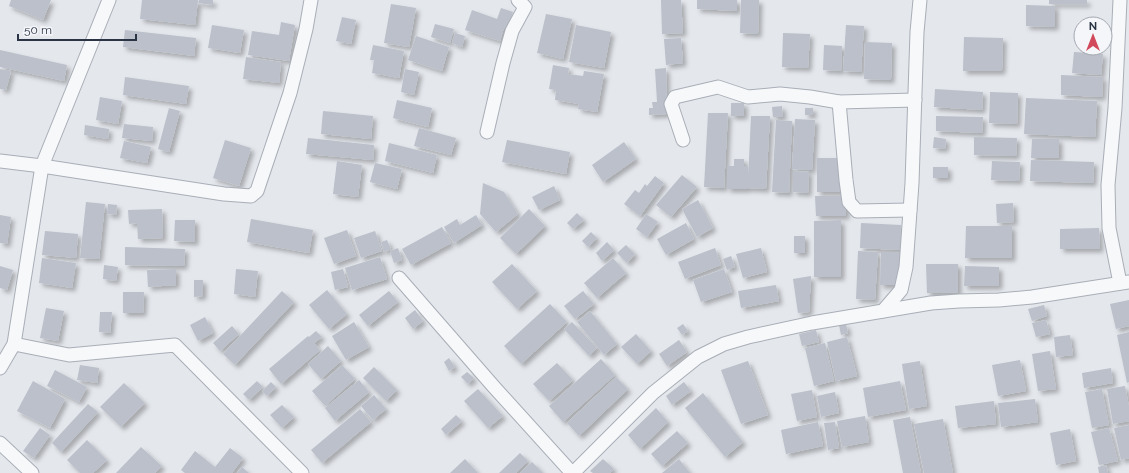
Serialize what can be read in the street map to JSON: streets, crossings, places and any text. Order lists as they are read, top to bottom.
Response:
{
  "scale_bar": "50 m",
  "north": "top"
}
